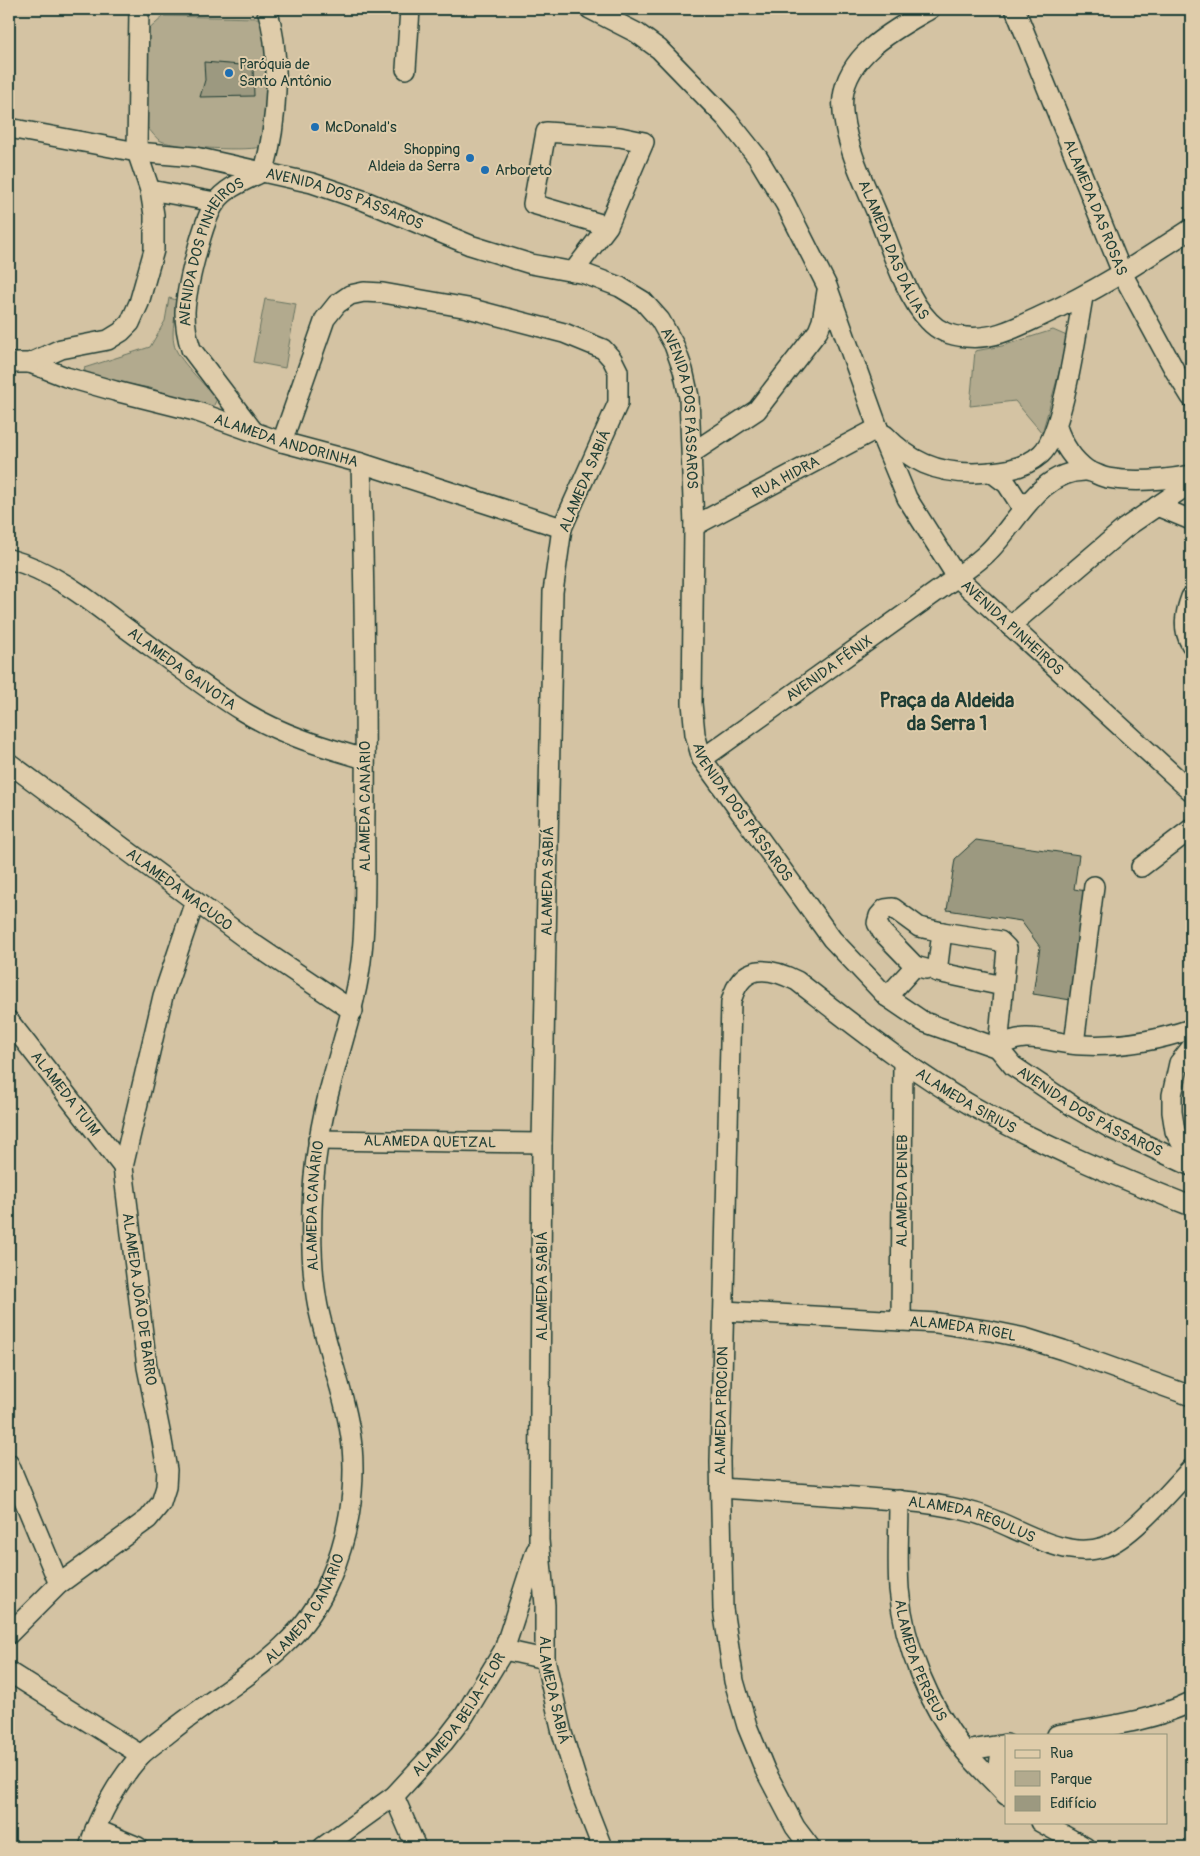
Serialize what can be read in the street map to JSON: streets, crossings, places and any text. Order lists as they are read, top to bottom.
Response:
{
  "streets": {
    "street": [
      "AVENIDA DOS PÁSSAROS",
      "ALAMEDA DAS ROSAS",
      "ALAMEDA DAS DÁLIAS",
      "AVENIDA DOS PINHEIROS",
      "ALAMEDA ANDORINHA",
      "RUA HIDRA",
      "ALAMEDA SABIÁ",
      "AVENIDA PINHEIROS",
      "ALAMEDA GAIVOTA",
      "AVENIDA FÊNIX",
      "ALAMEDA CANÁRIO",
      "ALAMEDA MACUCO",
      "ALAMEDA TUIM",
      "ALAMEDA SIRIUS",
      "ALAMEDA QUETZAL",
      "ALAMEDA DENEB",
      "ALAMEDA JOÃO DE BARRO",
      "ALAMEDA RIGEL",
      "ALAMEDA PROCION",
      "ALAMEDA REGULUS",
      "ALAMEDA PERSEUS",
      "ALAMEDA BEIJA-FLOR"
    ]
  },
  "crossings": [
    ["AVENIDA DOS PÁSSAROS", "AVENIDA DOS PINHEIROS"],
    ["AVENIDA DOS PÁSSAROS", "RUA HIDRA"],
    ["AVENIDA DOS PÁSSAROS", "AVENIDA FÊNIX"],
    ["ALAMEDA DAS ROSAS", "ALAMEDA DAS DÁLIAS"],
    ["AVENIDA DOS PINHEIROS", "ALAMEDA ANDORINHA"],
    ["ALAMEDA ANDORINHA", "ALAMEDA SABIÁ"],
    ["ALAMEDA ANDORINHA", "ALAMEDA CANÁRIO"],
    ["RUA HIDRA", "AVENIDA PINHEIROS"],
    ["ALAMEDA SABIÁ", "ALAMEDA QUETZAL"],
    ["ALAMEDA SABIÁ", "ALAMEDA BEIJA-FLOR"],
    ["AVENIDA PINHEIROS", "AVENIDA FÊNIX"],
    ["ALAMEDA GAIVOTA", "ALAMEDA CANÁRIO"],
    ["ALAMEDA CANÁRIO", "ALAMEDA MACUCO"],
    ["ALAMEDA CANÁRIO", "ALAMEDA QUETZAL"],
    ["ALAMEDA MACUCO", "ALAMEDA JOÃO DE BARRO"],
    ["ALAMEDA TUIM", "ALAMEDA JOÃO DE BARRO"],
    ["ALAMEDA SIRIUS", "ALAMEDA DENEB"],
    ["ALAMEDA SIRIUS", "ALAMEDA PROCION"],
    ["ALAMEDA DENEB", "ALAMEDA RIGEL"],
    ["ALAMEDA RIGEL", "ALAMEDA PROCION"],
    ["ALAMEDA PROCION", "ALAMEDA REGULUS"],
    ["ALAMEDA REGULUS", "ALAMEDA PERSEUS"]
  ],
  "districts": ["Praça da Aldeida da Serra 1"],
  "places": [
    "Paróquia de Santo Antônio",
    "McDonald's",
    "Shopping Aldeia da Serra",
    "Arboreto"
  ],
  "legend": ["Rua", "Parque", "Edifício"]
}
